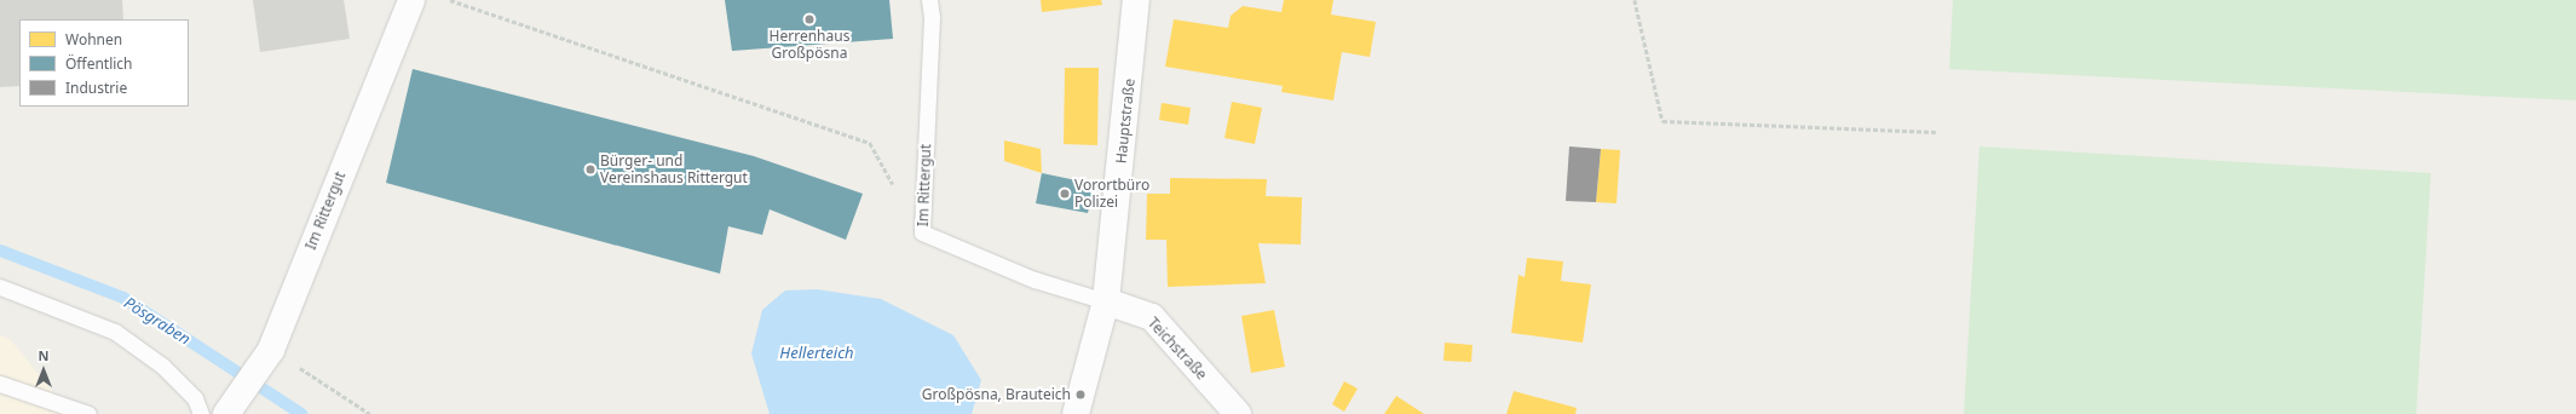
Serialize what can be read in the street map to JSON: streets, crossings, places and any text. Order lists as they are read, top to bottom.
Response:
{
  "streets": {
    "street": ["Hauptstraße", "Im Rittergut", "Teichstraße"]
  },
  "crossings": [
    ["Hauptstraße", "Im Rittergut"],
    ["Hauptstraße", "Teichstraße"],
    ["Im Rittergut", "Teichstraße"]
  ],
  "water": ["Pösgraben", "Hellerteich"],
  "places": [
    "Herrenhaus Großpösna",
    "Bürger- und Vereinshaus Rittergut",
    "Vorortbüro Polizei",
    "Großpösna, Brauteich"
  ],
  "legend": ["Wohnen", "Öffentlich", "Industrie"],
  "north": "top"
}
